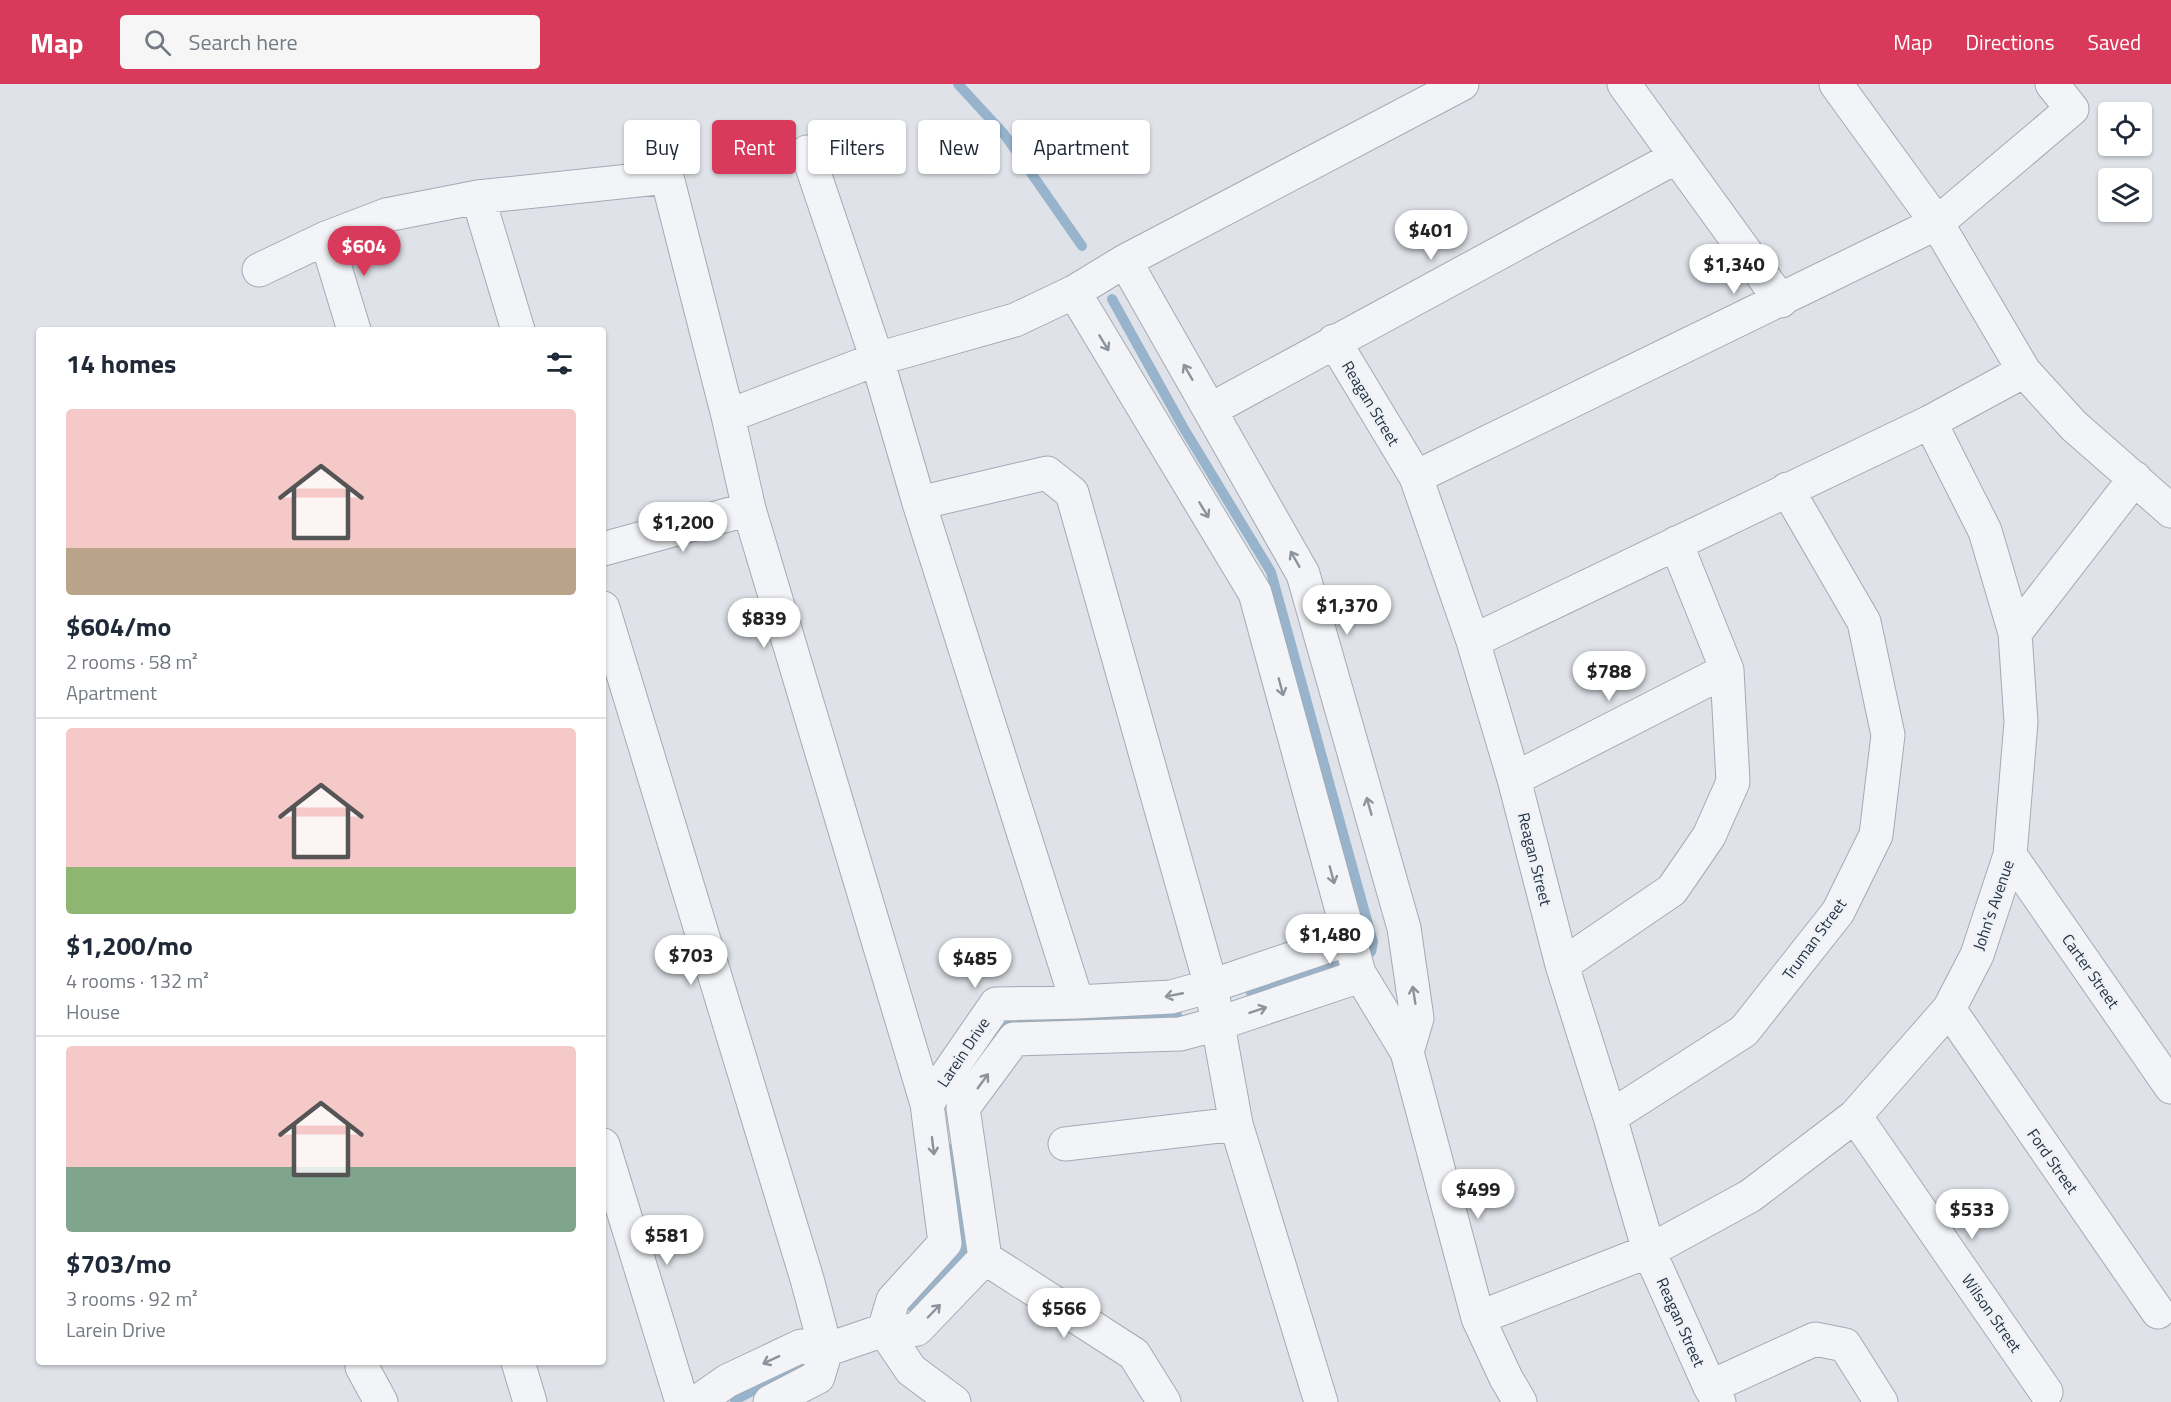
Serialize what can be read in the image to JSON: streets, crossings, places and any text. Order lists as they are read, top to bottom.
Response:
{
  "streets": {
    "street": [
      "Reagan Street",
      "John's Avenue",
      "Truman Street",
      "Carter Street",
      "Larein Drive",
      "Ford Street",
      "Wilson Street"
    ]
  },
  "crossings": [
    ["Reagan Street", "John's Avenue"],
    ["Reagan Street", "Truman Street"],
    ["John's Avenue", "Carter Street"],
    ["John's Avenue", "Ford Street"],
    ["John's Avenue", "Wilson Street"]
  ],
  "page": {
    "header": "Map",
    "search": "Search here",
    "nav": ["Map", "Directions", "Saved"],
    "chip": [
      "Buy",
      "Rent",
      "Filters",
      "New",
      "Apartment"
    ],
    "price": [
      "$401",
      "$604",
      "$1,340",
      "$1,200",
      "$1,370",
      "$839",
      "$788",
      "$1,480",
      "$703",
      "$485",
      "$499",
      "$533",
      "$581",
      "$566"
    ],
    "heading": "14 homes",
    "list": [
      {
        "name": "$604/mo",
        "note": "2 rooms · 58 m² · Apartment"
      },
      {
        "name": "$1,200/mo",
        "note": "4 rooms · 132 m² · House"
      },
      {
        "name": "$703/mo",
        "note": "3 rooms · 92 m² · Larein Drive"
      }
    ]
  }
}
